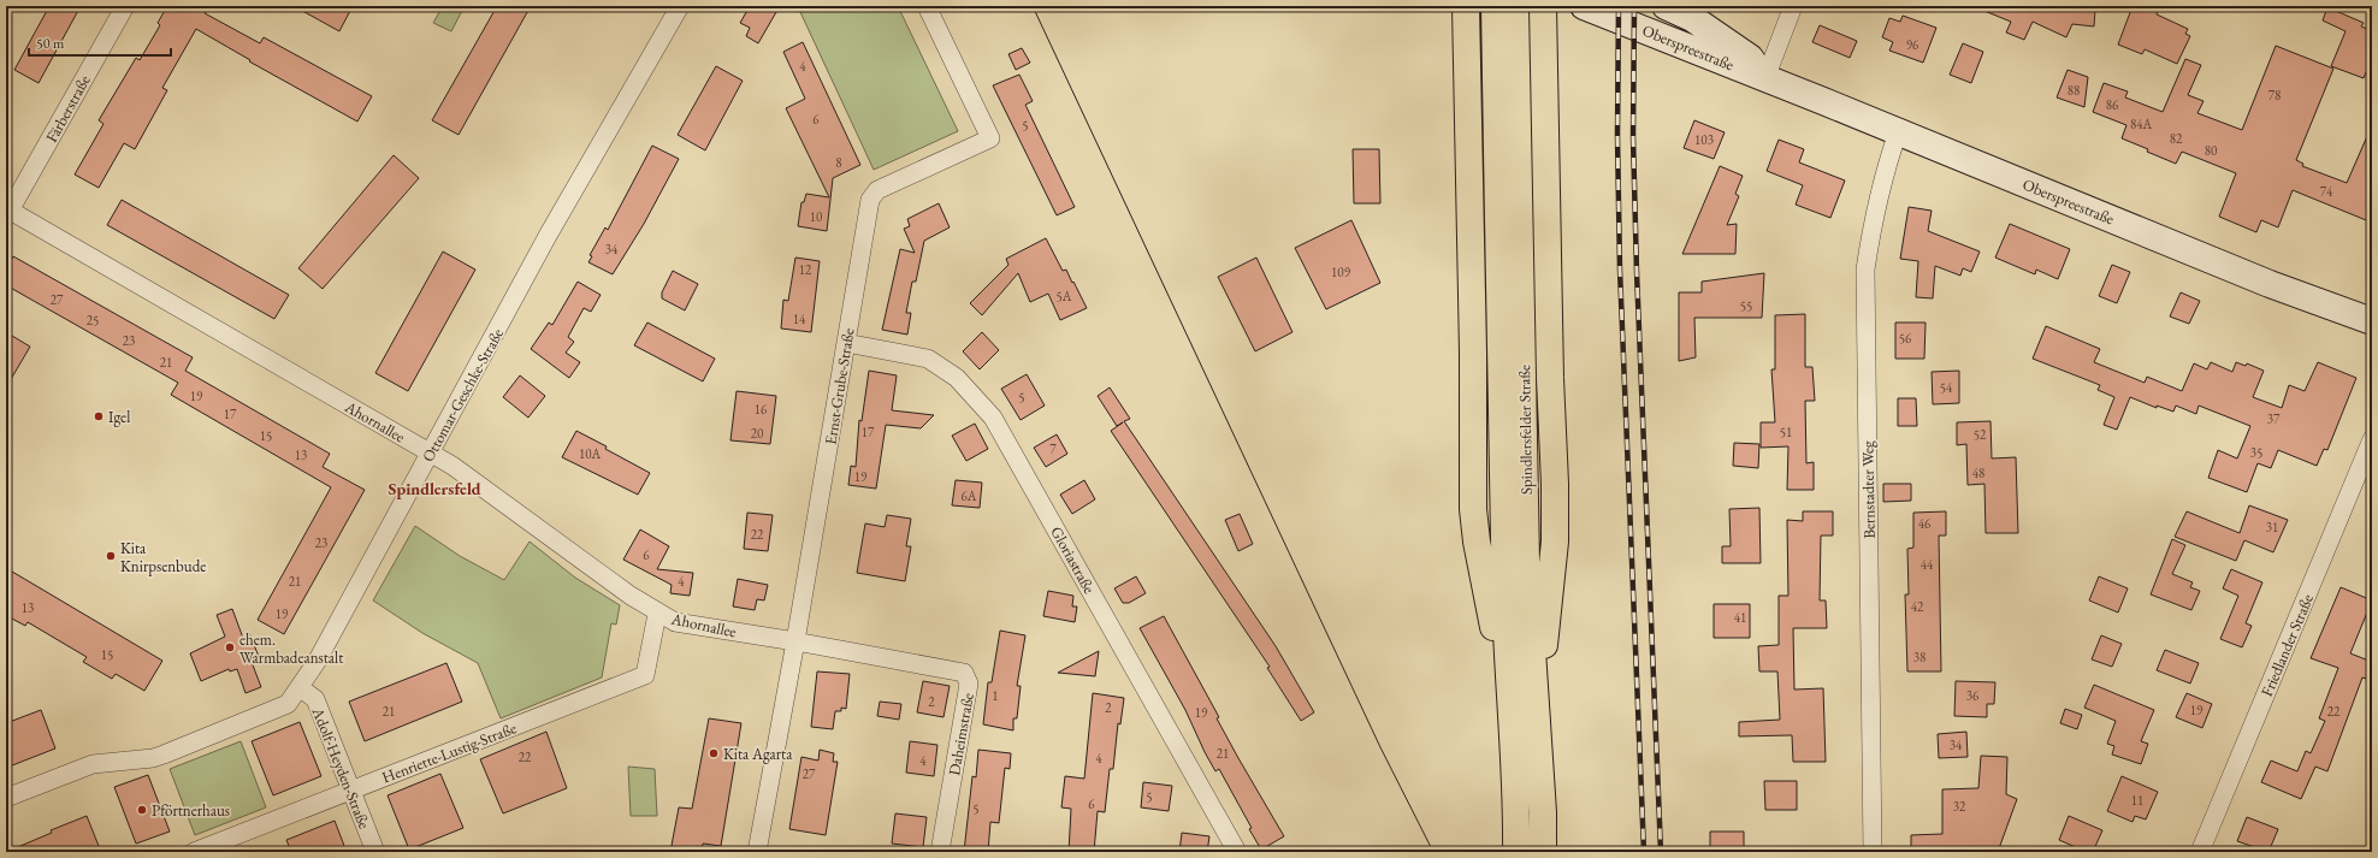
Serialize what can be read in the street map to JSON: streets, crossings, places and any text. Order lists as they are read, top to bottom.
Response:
{
  "streets": {
    "highway": ["Spindlersfelder Straße"],
    "main road": ["Oberspreestraße"],
    "street": [
      "Färberstraße",
      "Ernst-Grube-Straße",
      "Ottomar-Geschke-Straße",
      "Ahornallee",
      "Bernstadter Weg",
      "Gloriastraße",
      "Friedlander Straße",
      "Daheimstraße",
      "Henriette-Lustig-Straße",
      "Adolf-Heyden-Straße"
    ]
  },
  "crossings": [
    ["Oberspreestraße", "Bernstadter Weg"],
    ["Färberstraße", "Ahornallee"],
    ["Ernst-Grube-Straße", "Ahornallee"],
    ["Ernst-Grube-Straße", "Gloriastraße"],
    ["Ernst-Grube-Straße", "Daheimstraße"],
    ["Ottomar-Geschke-Straße", "Ahornallee"],
    ["Ottomar-Geschke-Straße", "Adolf-Heyden-Straße"],
    ["Ahornallee", "Daheimstraße"],
    ["Ahornallee", "Henriette-Lustig-Straße"],
    ["Henriette-Lustig-Straße", "Adolf-Heyden-Straße"]
  ],
  "districts": ["Spindlersfeld"],
  "places": [
    "Igel",
    "Kita Knirpsenbude",
    "ehem. Warmbadeanstalt",
    "Kita Agarta",
    "Pförtnerhaus"
  ],
  "house_numbers": [
    "96",
    "4",
    "88",
    "78",
    "86",
    "6",
    "84A",
    "5",
    "82",
    "103",
    "80",
    "8",
    "74",
    "10",
    "34",
    "12",
    "109",
    "5A",
    "27",
    "55",
    "14",
    "25",
    "56",
    "23",
    "21",
    "54",
    "19",
    "5",
    "16",
    "17",
    "37",
    "17",
    "51",
    "20",
    "52",
    "15",
    "7",
    "35",
    "10A",
    "13",
    "48",
    "19",
    "6A",
    "46",
    "31",
    "22",
    "23",
    "6",
    "44",
    "21",
    "4",
    "42",
    "13",
    "19",
    "41",
    "15",
    "38",
    "1",
    "36",
    "2",
    "2",
    "19",
    "21",
    "22",
    "19",
    "34",
    "21",
    "22",
    "4",
    "4",
    "27",
    "5",
    "11",
    "6",
    "32",
    "5"
  ],
  "scale_bar": "50 m"
}
